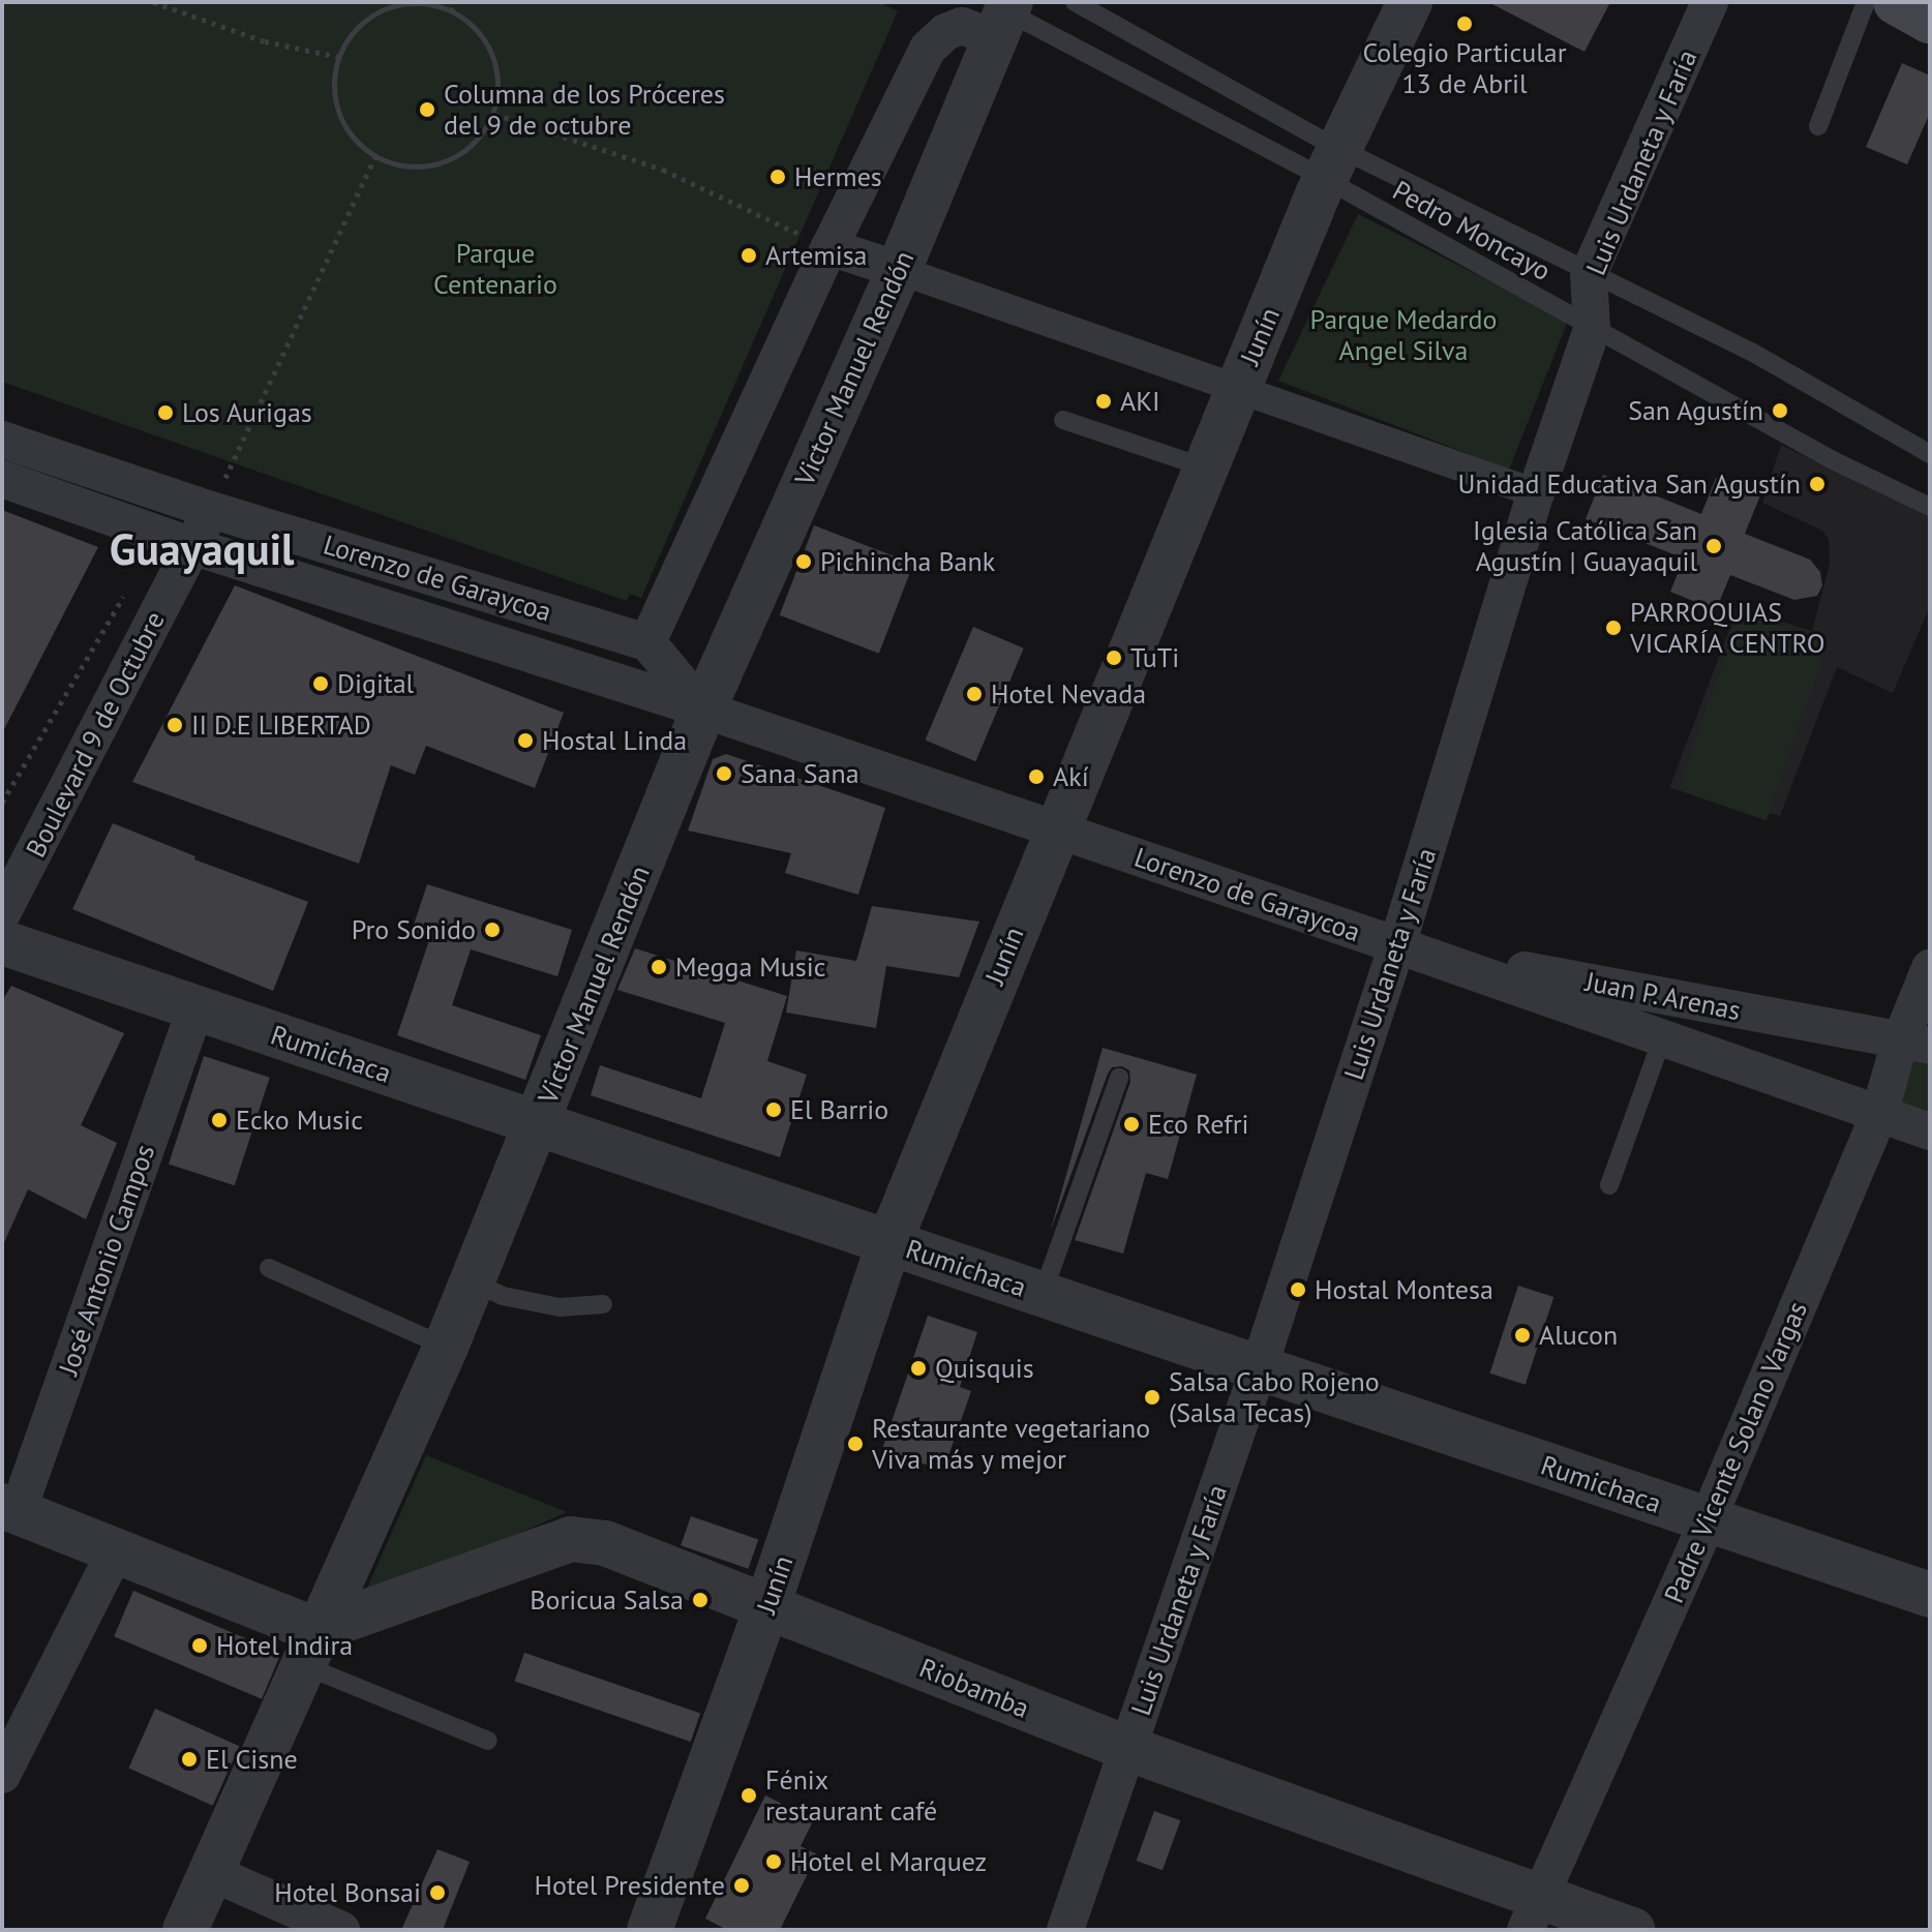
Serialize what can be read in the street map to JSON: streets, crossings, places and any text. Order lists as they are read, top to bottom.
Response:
{
  "streets": {
    "street": [
      "Luis Urdaneta y Faría",
      "Junín",
      "Victor Manuel Rendón",
      "Lorenzo de Garaycoa",
      "Boulevard 9 de Octubre",
      "Juan P. Arenas",
      "Rumichaca",
      "José Antonio Campos",
      "Padre Vicente Solano Vargas",
      "Riobamba"
    ],
    "lane": ["Pedro Moncayo"]
  },
  "crossings": [
    ["Luis Urdaneta y Faría", "Pedro Moncayo"],
    ["Luis Urdaneta y Faría", "Lorenzo de Garaycoa"],
    ["Luis Urdaneta y Faría", "Juan P. Arenas"],
    ["Luis Urdaneta y Faría", "Rumichaca"],
    ["Luis Urdaneta y Faría", "Riobamba"],
    ["Pedro Moncayo", "Junín"],
    ["Pedro Moncayo", "Victor Manuel Rendón"],
    ["Junín", "Lorenzo de Garaycoa"],
    ["Junín", "Rumichaca"],
    ["Junín", "Riobamba"],
    ["Victor Manuel Rendón", "Lorenzo de Garaycoa"],
    ["Victor Manuel Rendón", "Rumichaca"],
    ["Victor Manuel Rendón", "Riobamba"],
    ["Lorenzo de Garaycoa", "Boulevard 9 de Octubre"],
    ["Lorenzo de Garaycoa", "Juan P. Arenas"],
    ["Lorenzo de Garaycoa", "Padre Vicente Solano Vargas"],
    ["Juan P. Arenas", "Padre Vicente Solano Vargas"],
    ["Rumichaca", "José Antonio Campos"],
    ["Rumichaca", "Padre Vicente Solano Vargas"],
    ["Padre Vicente Solano Vargas", "Riobamba"]
  ],
  "districts": ["Guayaquil"],
  "parks": ["Parque Centenario", "Parque Medardo Angel Silva"],
  "places": [
    "Colegio Particular 13 de Abril",
    "Columna de los Próceres del 9 de octubre",
    "Hermes",
    "Artemisa",
    "AKI",
    "San Agustín",
    "Los Aurigas",
    "Unidad Educativa San Agustín",
    "Iglesia Católica San Agustín | Guayaquil",
    "Pichincha Bank",
    "PARROQUIAS VICARÍA CENTRO",
    "TuTi",
    "Digital",
    "Hotel Nevada",
    "II D.E LIBERTAD",
    "Hostal Linda",
    "Sana Sana",
    "Akí",
    "Pro Sonido",
    "Megga Music",
    "El Barrio",
    "Ecko Music",
    "Eco Refri",
    "Hostal Montesa",
    "Alucon",
    "Quisquis",
    "Salsa Cabo Rojeno (Salsa Tecas)",
    "Restaurante vegetariano Viva más y mejor",
    "Boricua Salsa",
    "Hotel Indira",
    "El Cisne",
    "Fénix restaurant café",
    "Hotel el Marquez",
    "Hotel Presidente",
    "Hotel Bonsai"
  ]
}
